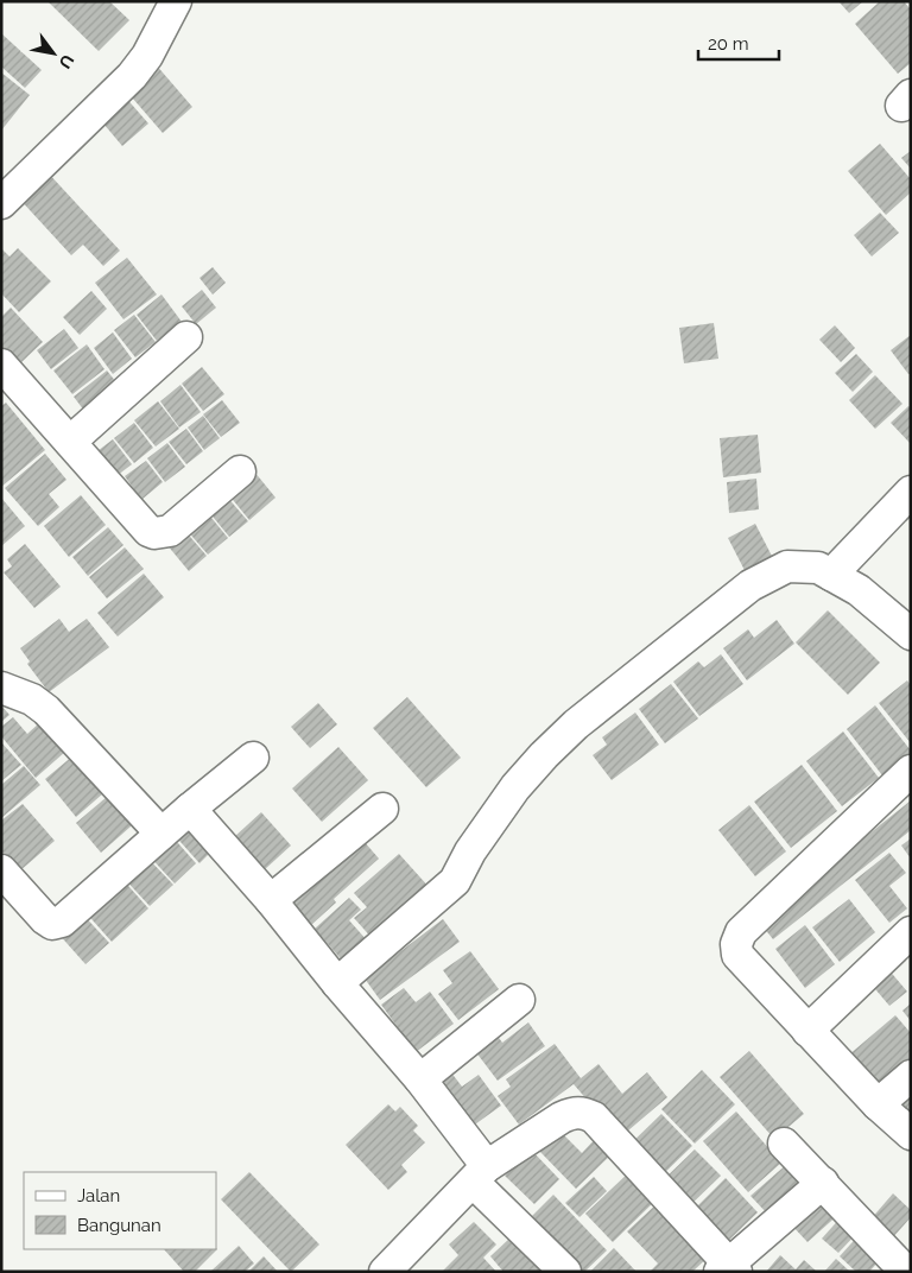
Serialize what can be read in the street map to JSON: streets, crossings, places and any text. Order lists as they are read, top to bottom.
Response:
{
  "legend": ["Jalan", "Bangunan"],
  "scale_bar": "20 m",
  "north": "bottom right"
}
